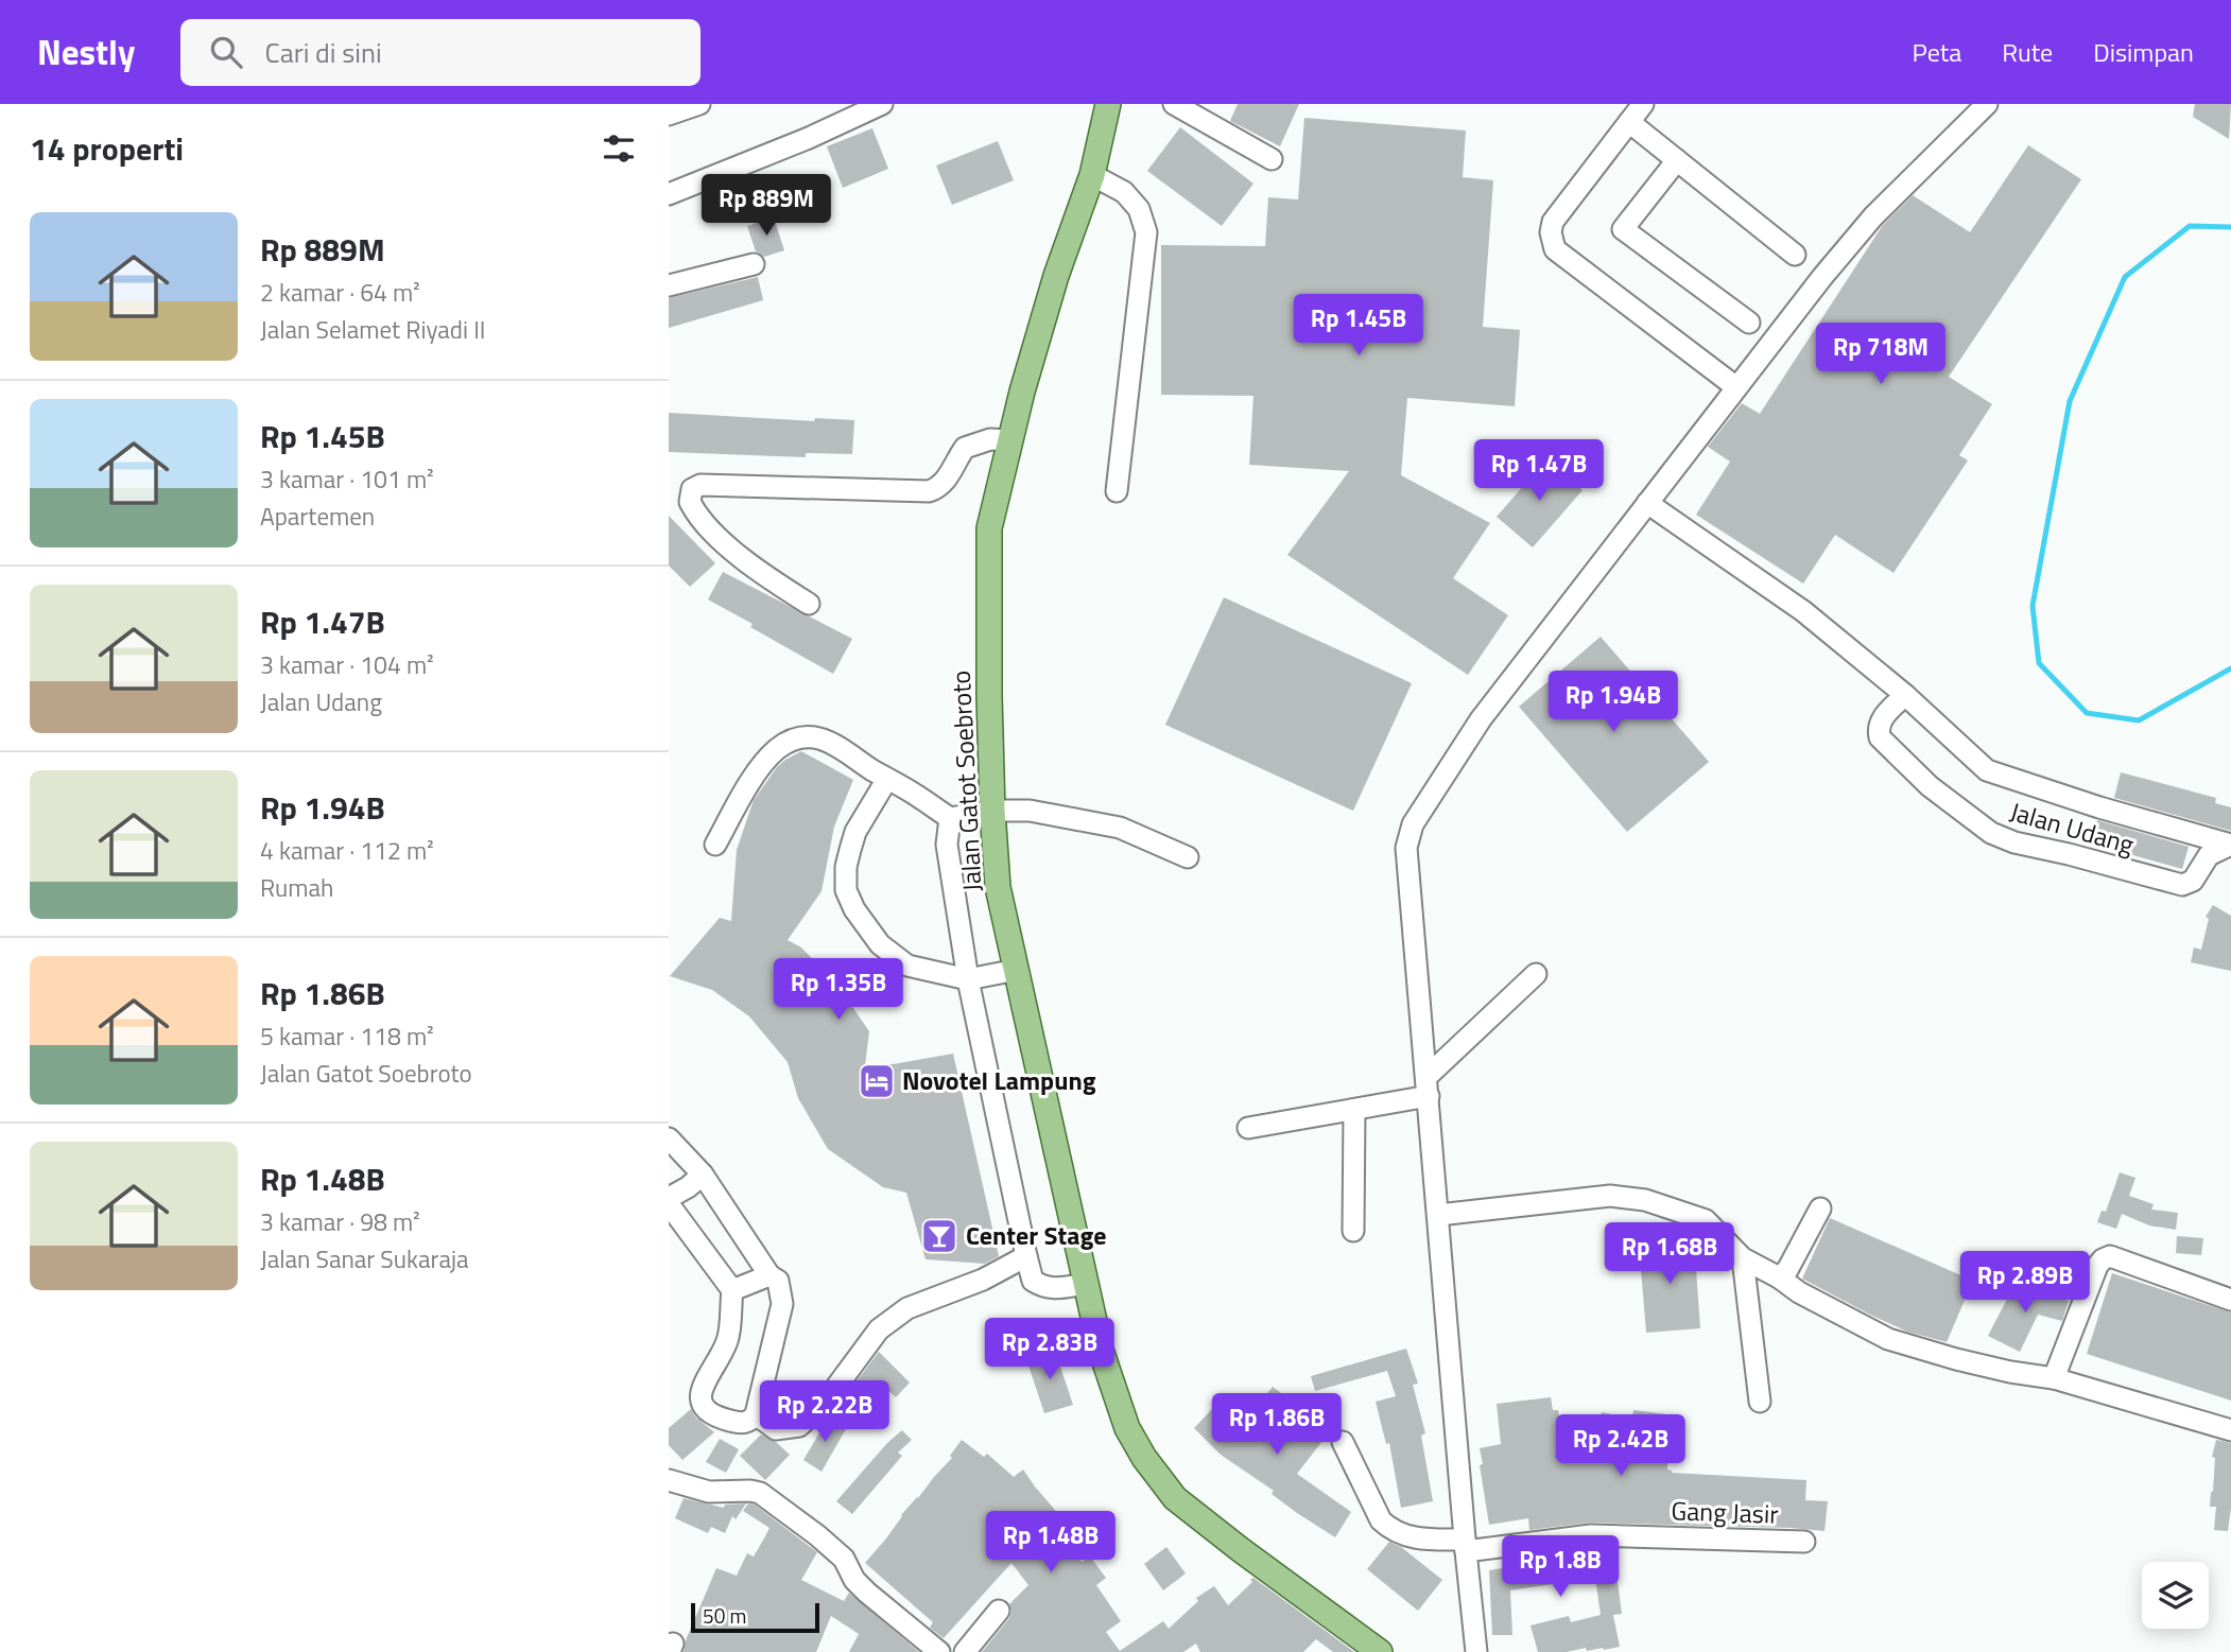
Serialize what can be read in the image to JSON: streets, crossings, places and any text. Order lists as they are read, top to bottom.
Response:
{
  "streets": {
    "main road": ["Jalan Gatot Soebroto"],
    "street": ["Jalan Udang", "Gang Jasir"]
  },
  "places": {
    "hotel": ["Novotel Lampung"],
    "bar": ["Center Stage"]
  },
  "scale_bar": "50 m",
  "page": {
    "header": "Nestly",
    "search": "Cari di sini",
    "nav": ["Peta", "Rute", "Disimpan"],
    "heading": "14 properti",
    "price": [
      "Rp 889M",
      "Rp 1.45B",
      "Rp 718M",
      "Rp 1.47B",
      "Rp 1.94B",
      "Rp 1.35B",
      "Rp 1.68B",
      "Rp 2.89B",
      "Rp 2.83B",
      "Rp 2.22B",
      "Rp 1.86B",
      "Rp 2.42B",
      "Rp 1.48B",
      "Rp 1.8B"
    ],
    "list": [
      {
        "name": "Rp 889M",
        "note": "2 kamar · 64 m² · Jalan Selamet Riyadi II"
      },
      {
        "name": "Rp 1.45B",
        "note": "3 kamar · 101 m² · Apartemen"
      },
      {
        "name": "Rp 1.47B",
        "note": "3 kamar · 104 m² · Jalan Udang"
      },
      {
        "name": "Rp 1.94B",
        "note": "4 kamar · 112 m² · Rumah"
      },
      {
        "name": "Rp 1.86B",
        "note": "5 kamar · 118 m² · Jalan Gatot Soebroto"
      },
      {
        "name": "Rp 1.48B",
        "note": "3 kamar · 98 m² · Jalan Sanar Sukaraja"
      }
    ],
    "scale": "50 m"
  }
}
